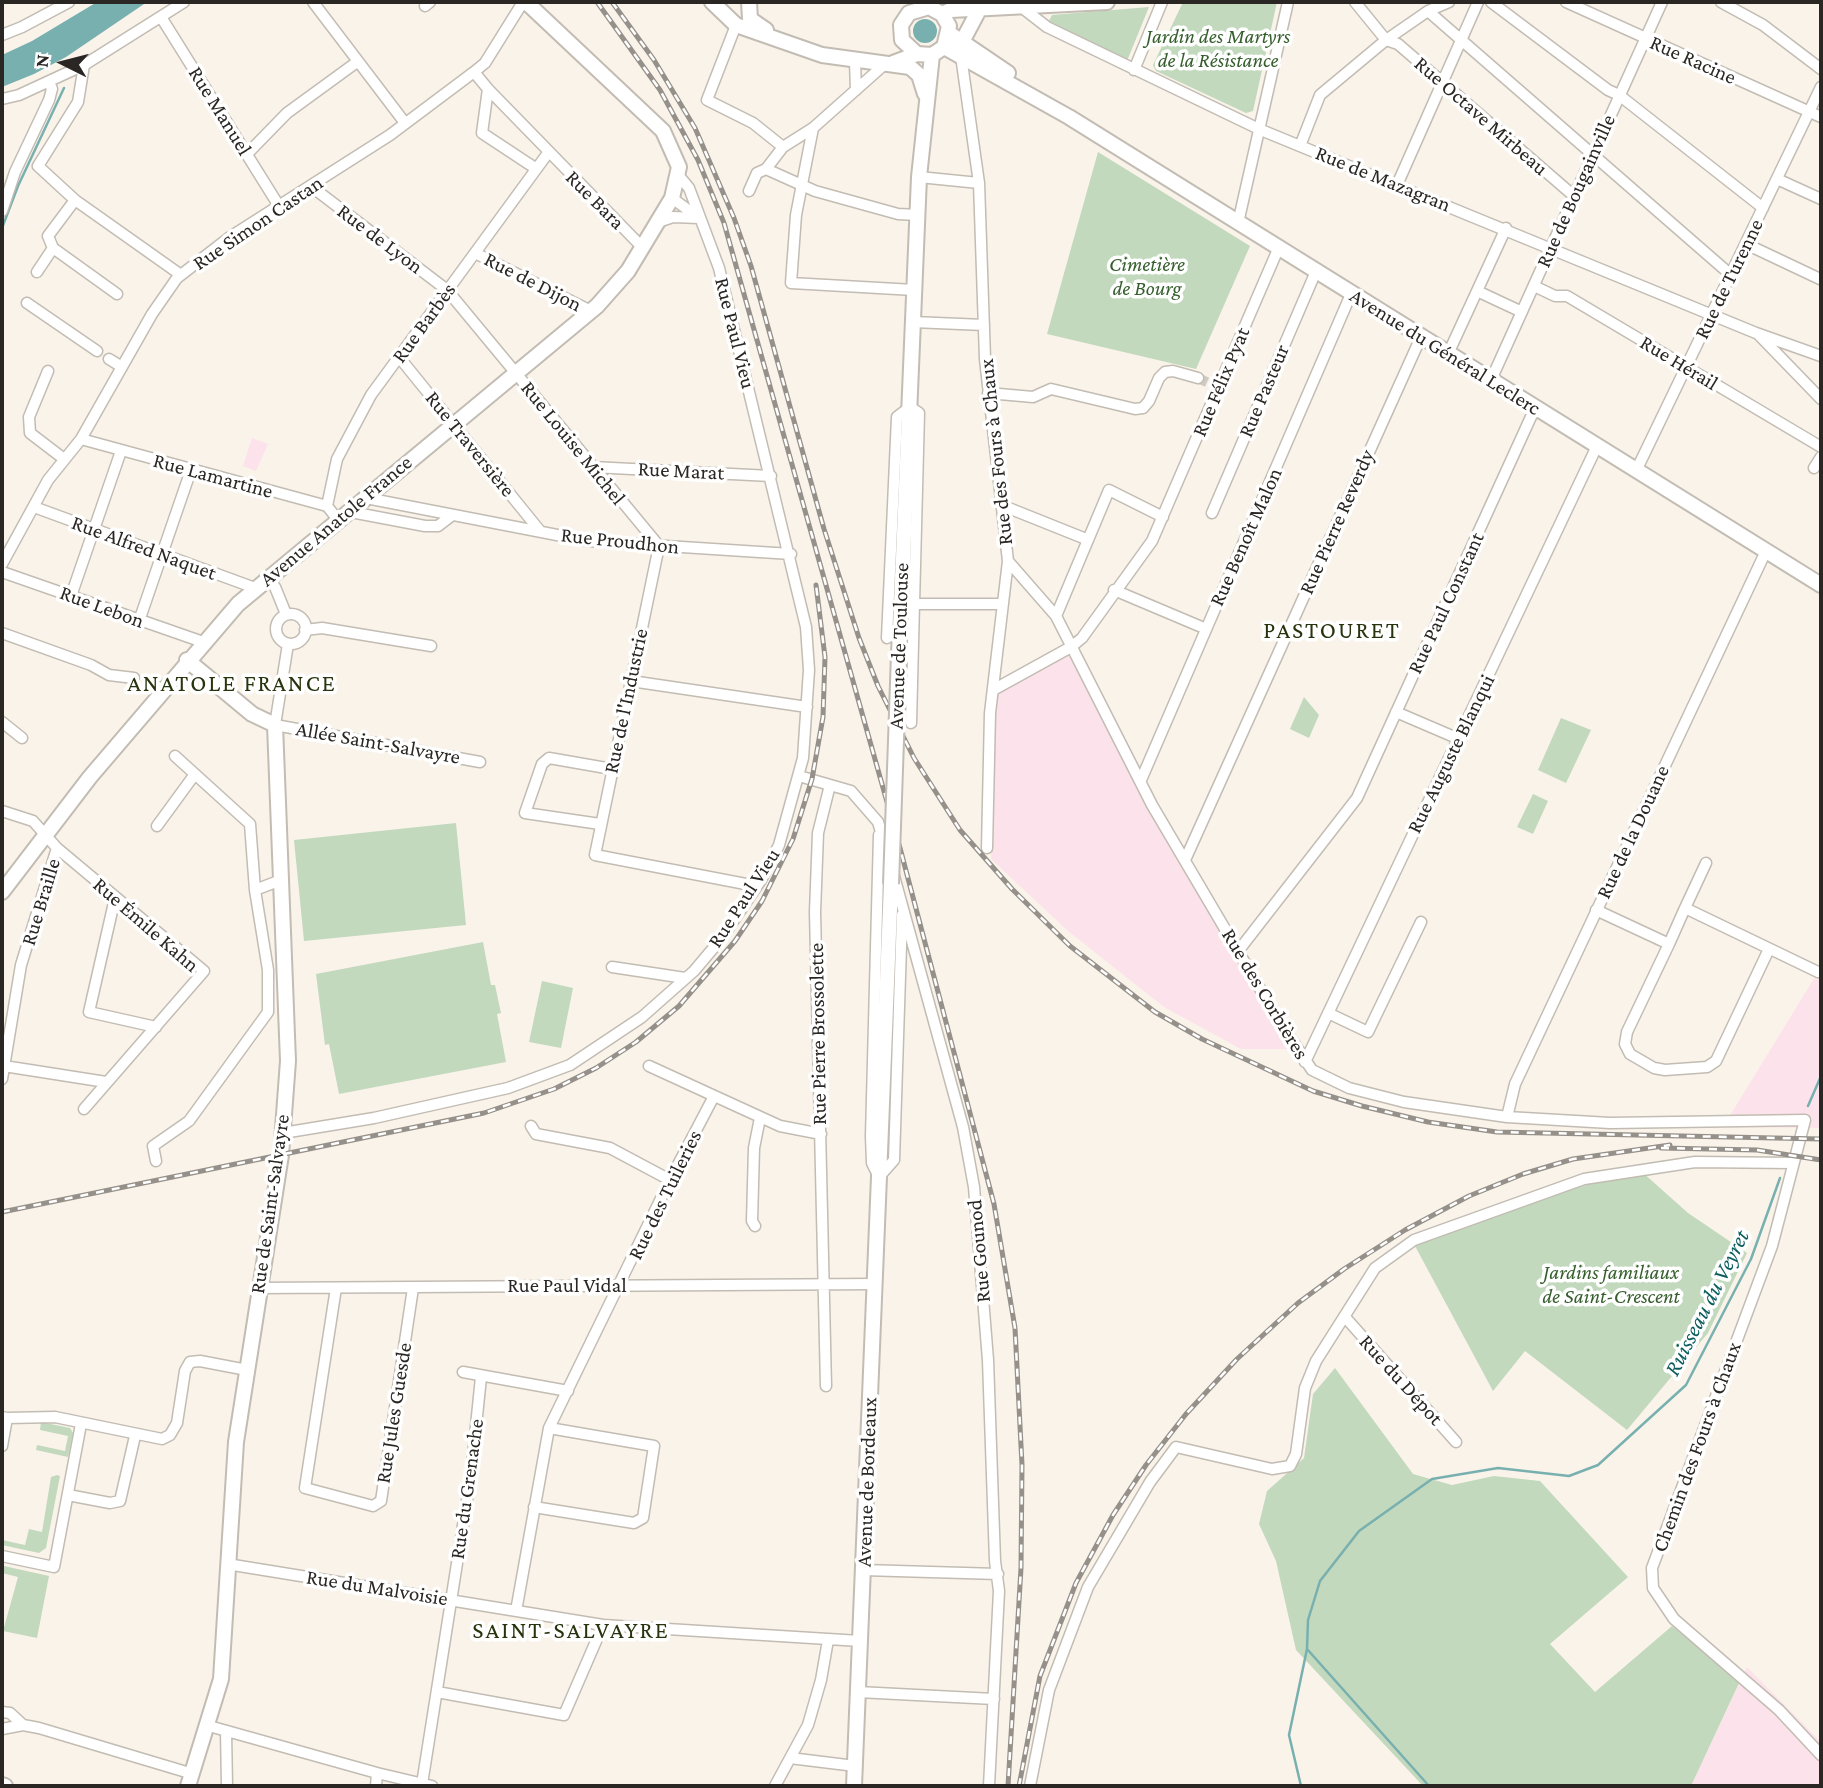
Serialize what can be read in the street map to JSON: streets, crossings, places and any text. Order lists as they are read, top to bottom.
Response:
{
  "streets": {
    "main road": [
      "Avenue du Général Leclerc",
      "Avenue Anatole France",
      "Avenue de Toulouse",
      "Rue de Saint-Salvayre",
      "Avenue de Bordeaux"
    ],
    "street": [
      "Rue Racine",
      "Rue Manuel",
      "Rue Octave Mirbeau",
      "Rue de Mazagran",
      "Rue de Bougainville",
      "Rue Bara",
      "Rue Simon Castan",
      "Rue de Lyon",
      "Rue de Turenne",
      "Rue de Dijon",
      "Rue Barbès",
      "Rue Paul Vieu",
      "Rue Hérail",
      "Rue Félix Pyat",
      "Rue Pasteur",
      "Rue Louise Michel",
      "Rue Traversière",
      "Rue des Fours à Chaux",
      "Rue Marat",
      "Rue Lamartine",
      "Rue Pierre Reverdy",
      "Rue Benoît Malon",
      "Rue Proudhon",
      "Rue Alfred Naquet",
      "Rue Paul Constant",
      "Rue Lebon",
      "Rue de l'Industrie",
      "Allée Saint-Salvayre",
      "Rue Auguste Blanqui",
      "Rue de la Douane",
      "Rue Braille",
      "Rue Émile Kahn",
      "Rue des Corbières",
      "Rue Pierre Brossolette",
      "Rue des Tuileries",
      "Rue Gounod",
      "Rue Paul Vidal",
      "Rue du Dépot",
      "Rue Jules Guesde",
      "Chemin des Fours à Chaux",
      "Rue du Grenache",
      "Rue du Malvoisie"
    ]
  },
  "crossings": [
    ["Rue Racine", "Rue de Bougainville"],
    ["Rue Racine", "Rue de Turenne"],
    ["Rue Manuel", "Rue Simon Castan"],
    ["Rue Octave Mirbeau", "Rue de Bougainville"],
    ["Rue de Mazagran", "Rue de Bougainville"],
    ["Rue de Mazagran", "Rue de Turenne"],
    ["Rue de Bougainville", "Avenue du Général Leclerc"],
    ["Rue de Bougainville", "Rue Hérail"],
    ["Rue Bara", "Rue Simon Castan"],
    ["Rue Bara", "Rue Barbès"],
    ["Rue Bara", "Avenue Anatole France"],
    ["Rue Simon Castan", "Rue de Lyon"],
    ["Rue Simon Castan", "Rue Lamartine"],
    ["Rue Simon Castan", "Rue Alfred Naquet"],
    ["Rue de Lyon", "Rue Barbès"],
    ["Rue de Lyon", "Rue Louise Michel"],
    ["Rue de Lyon", "Avenue Anatole France"],
    ["Rue de Turenne", "Avenue du Général Leclerc"],
    ["Rue de Turenne", "Rue Hérail"],
    ["Rue de Dijon", "Rue Barbès"],
    ["Rue de Dijon", "Avenue Anatole France"],
    ["Rue Barbès", "Rue Traversière"],
    ["Rue Barbès", "Rue Lamartine"],
    ["Rue Paul Vieu", "Rue Marat"],
    ["Rue Paul Vieu", "Avenue Anatole France"],
    ["Rue Paul Vieu", "Rue Proudhon"],
    ["Rue Paul Vieu", "Rue de l'Industrie"],
    ["Rue Paul Vieu", "Rue de Saint-Salvayre"],
    ["Rue Paul Vieu", "Rue Gounod"],
    ["Avenue du Général Leclerc", "Rue Félix Pyat"],
    ["Avenue du Général Leclerc", "Rue Pasteur"],
    ["Avenue du Général Leclerc", "Rue des Fours à Chaux"],
    ["Avenue du Général Leclerc", "Rue Pierre Reverdy"],
    ["Avenue du Général Leclerc", "Rue Benoît Malon"],
    ["Avenue du Général Leclerc", "Rue Paul Constant"],
    ["Avenue du Général Leclerc", "Avenue de Toulouse"],
    ["Avenue du Général Leclerc", "Rue Auguste Blanqui"],
    ["Avenue du Général Leclerc", "Rue de la Douane"],
    ["Rue Félix Pyat", "Rue des Corbières"],
    ["Rue Louise Michel", "Rue Marat"],
    ["Rue Louise Michel", "Avenue Anatole France"],
    ["Rue Louise Michel", "Rue Proudhon"],
    ["Rue Louise Michel", "Rue de l'Industrie"],
    ["Rue Traversière", "Avenue Anatole France"],
    ["Rue Traversière", "Rue Proudhon"],
    ["Rue des Fours à Chaux", "Rue des Corbières"],
    ["Avenue Anatole France", "Rue Proudhon"],
    ["Avenue Anatole France", "Rue Alfred Naquet"],
    ["Avenue Anatole France", "Rue Lebon"],
    ["Avenue Anatole France", "Rue Émile Kahn"],
    ["Rue Pierre Reverdy", "Rue des Corbières"],
    ["Rue Benoît Malon", "Rue des Corbières"],
    ["Rue Proudhon", "Rue de l'Industrie"],
    ["Rue Paul Constant", "Rue des Corbières"],
    ["Avenue de Toulouse", "Avenue de Bordeaux"],
    ["Allée Saint-Salvayre", "Rue de Saint-Salvayre"],
    ["Rue Auguste Blanqui", "Rue des Corbières"],
    ["Rue de la Douane", "Rue des Corbières"],
    ["Rue Braille", "Rue Émile Kahn"],
    ["Rue des Corbières", "Chemin des Fours à Chaux"],
    ["Rue Pierre Brossolette", "Rue Gounod"],
    ["Rue Pierre Brossolette", "Rue Paul Vidal"],
    ["Rue des Tuileries", "Rue Paul Vidal"],
    ["Rue des Tuileries", "Rue du Malvoisie"],
    ["Rue de Saint-Salvayre", "Rue Paul Vidal"],
    ["Rue de Saint-Salvayre", "Rue du Malvoisie"],
    ["Rue Gounod", "Avenue de Bordeaux"],
    ["Rue Paul Vidal", "Rue Jules Guesde"],
    ["Rue Paul Vidal", "Avenue de Bordeaux"],
    ["Avenue de Bordeaux", "Rue du Malvoisie"],
    ["Rue du Grenache", "Rue du Malvoisie"]
  ],
  "districts": ["PASTOURET", "ANATOLE FRANCE", "SAINT-SALVAYRE"],
  "water": ["Ruisseau du Veyret"],
  "parks": ["Jardin des Martyrs de la Résistance", "Cimetière de Bourg", "Jardins familiaux de Saint-Crescent"],
  "north": "left"
}
